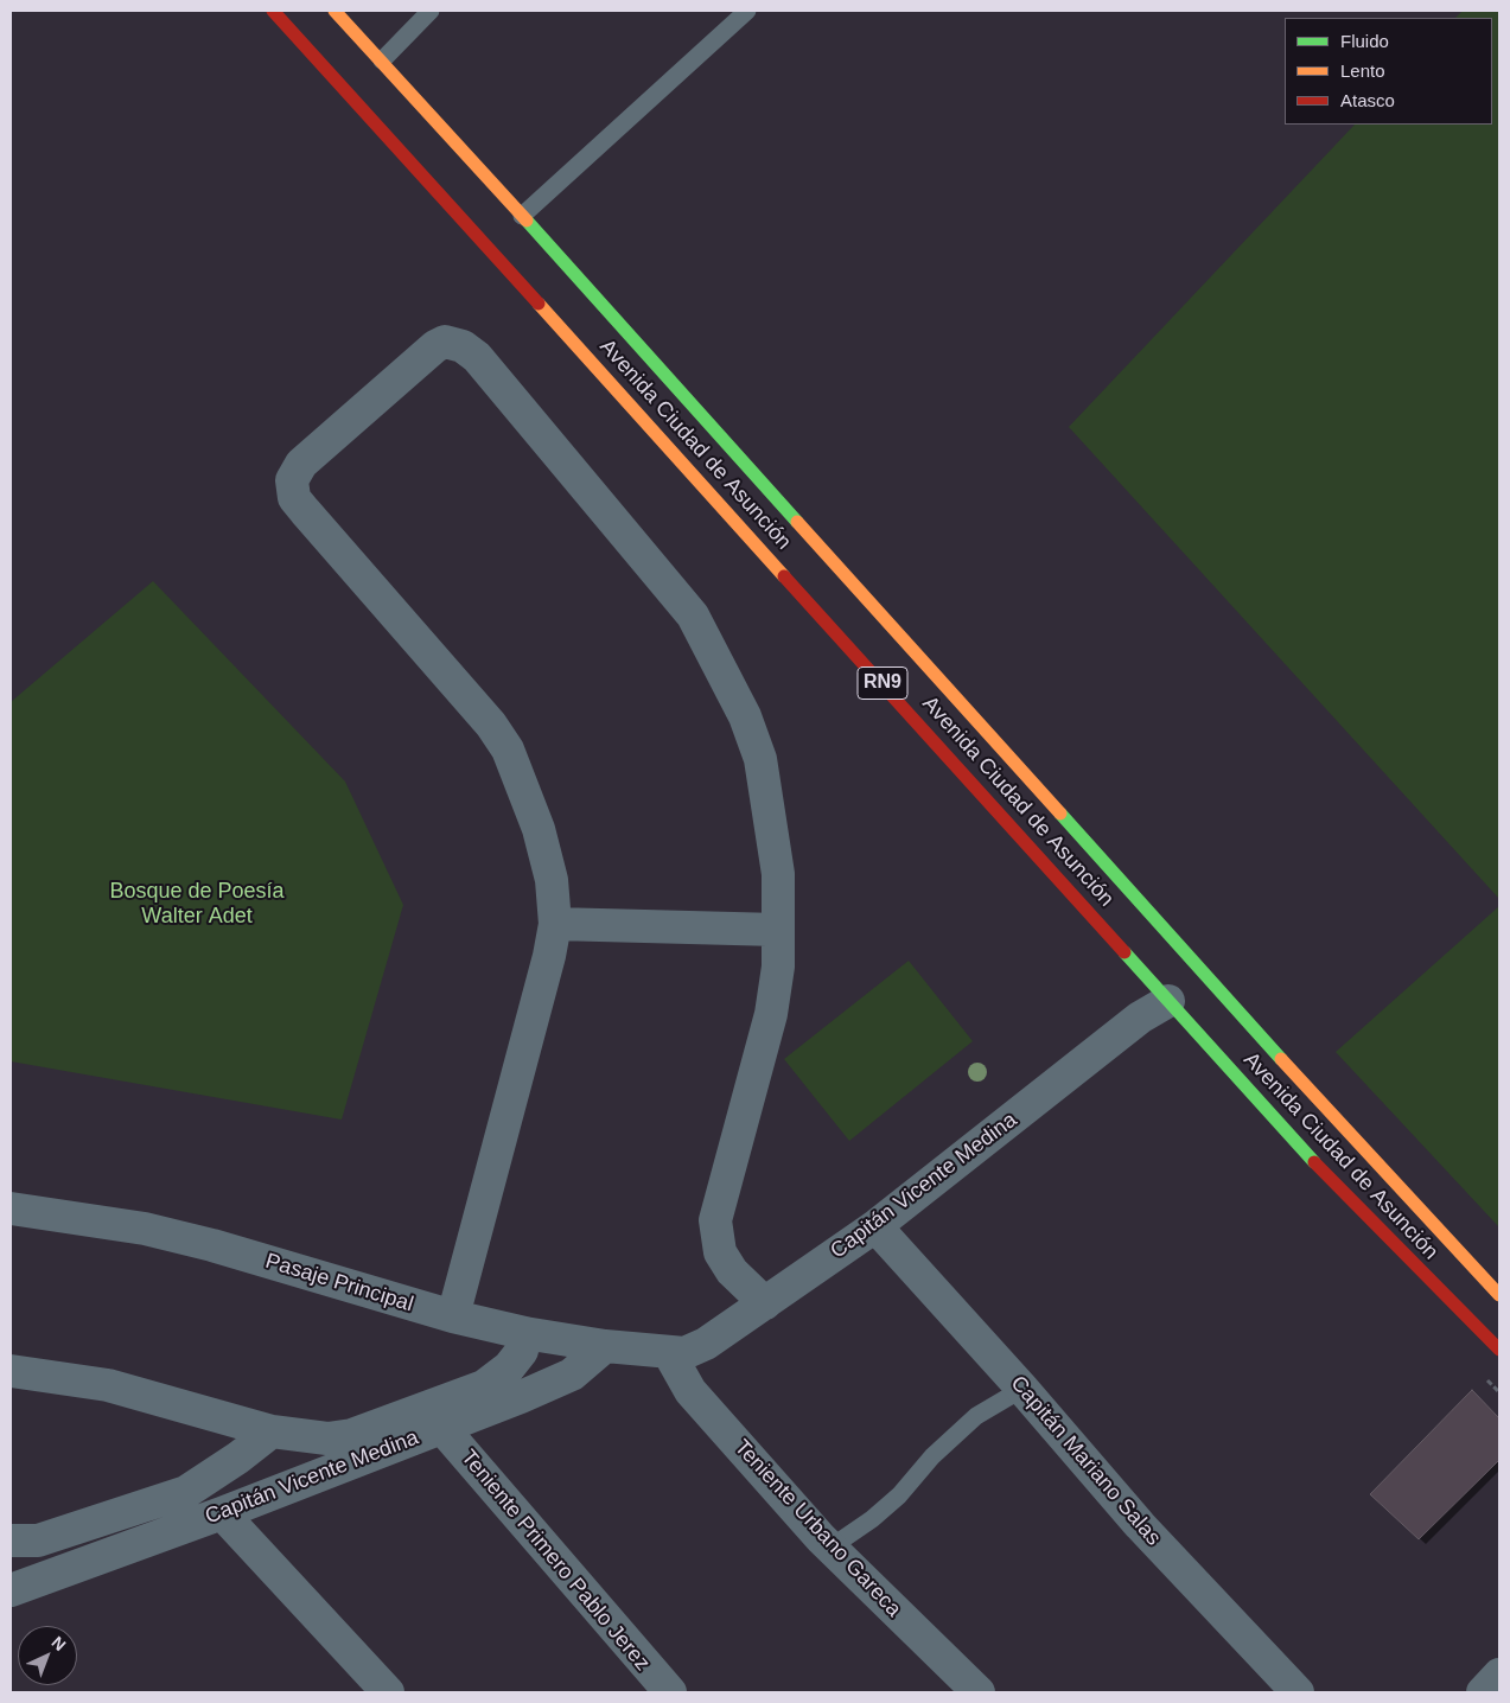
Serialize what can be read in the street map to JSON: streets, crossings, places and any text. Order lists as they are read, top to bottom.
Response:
{
  "streets": {
    "highway": ["Avenida Ciudad de Asunción", "RN9"],
    "street": [
      "Capitán Vicente Medina",
      "Pasaje Principal",
      "Capitán Mariano Salas",
      "Teniente Urbano Gareca",
      "Teniente Primero Pablo Jerez"
    ]
  },
  "crossings": [
    ["Avenida Ciudad de Asunción", "Capitán Vicente Medina"],
    ["Capitán Vicente Medina", "Pasaje Principal"],
    ["Capitán Vicente Medina", "Capitán Mariano Salas"],
    ["Capitán Vicente Medina", "Teniente Urbano Gareca"],
    ["Capitán Vicente Medina", "Teniente Primero Pablo Jerez"],
    ["Pasaje Principal", "Teniente Urbano Gareca"]
  ],
  "parks": ["Bosque de Poesía Walter Adet"],
  "legend": ["Fluido", "Lento", "Atasco"],
  "north": "top right"
}
